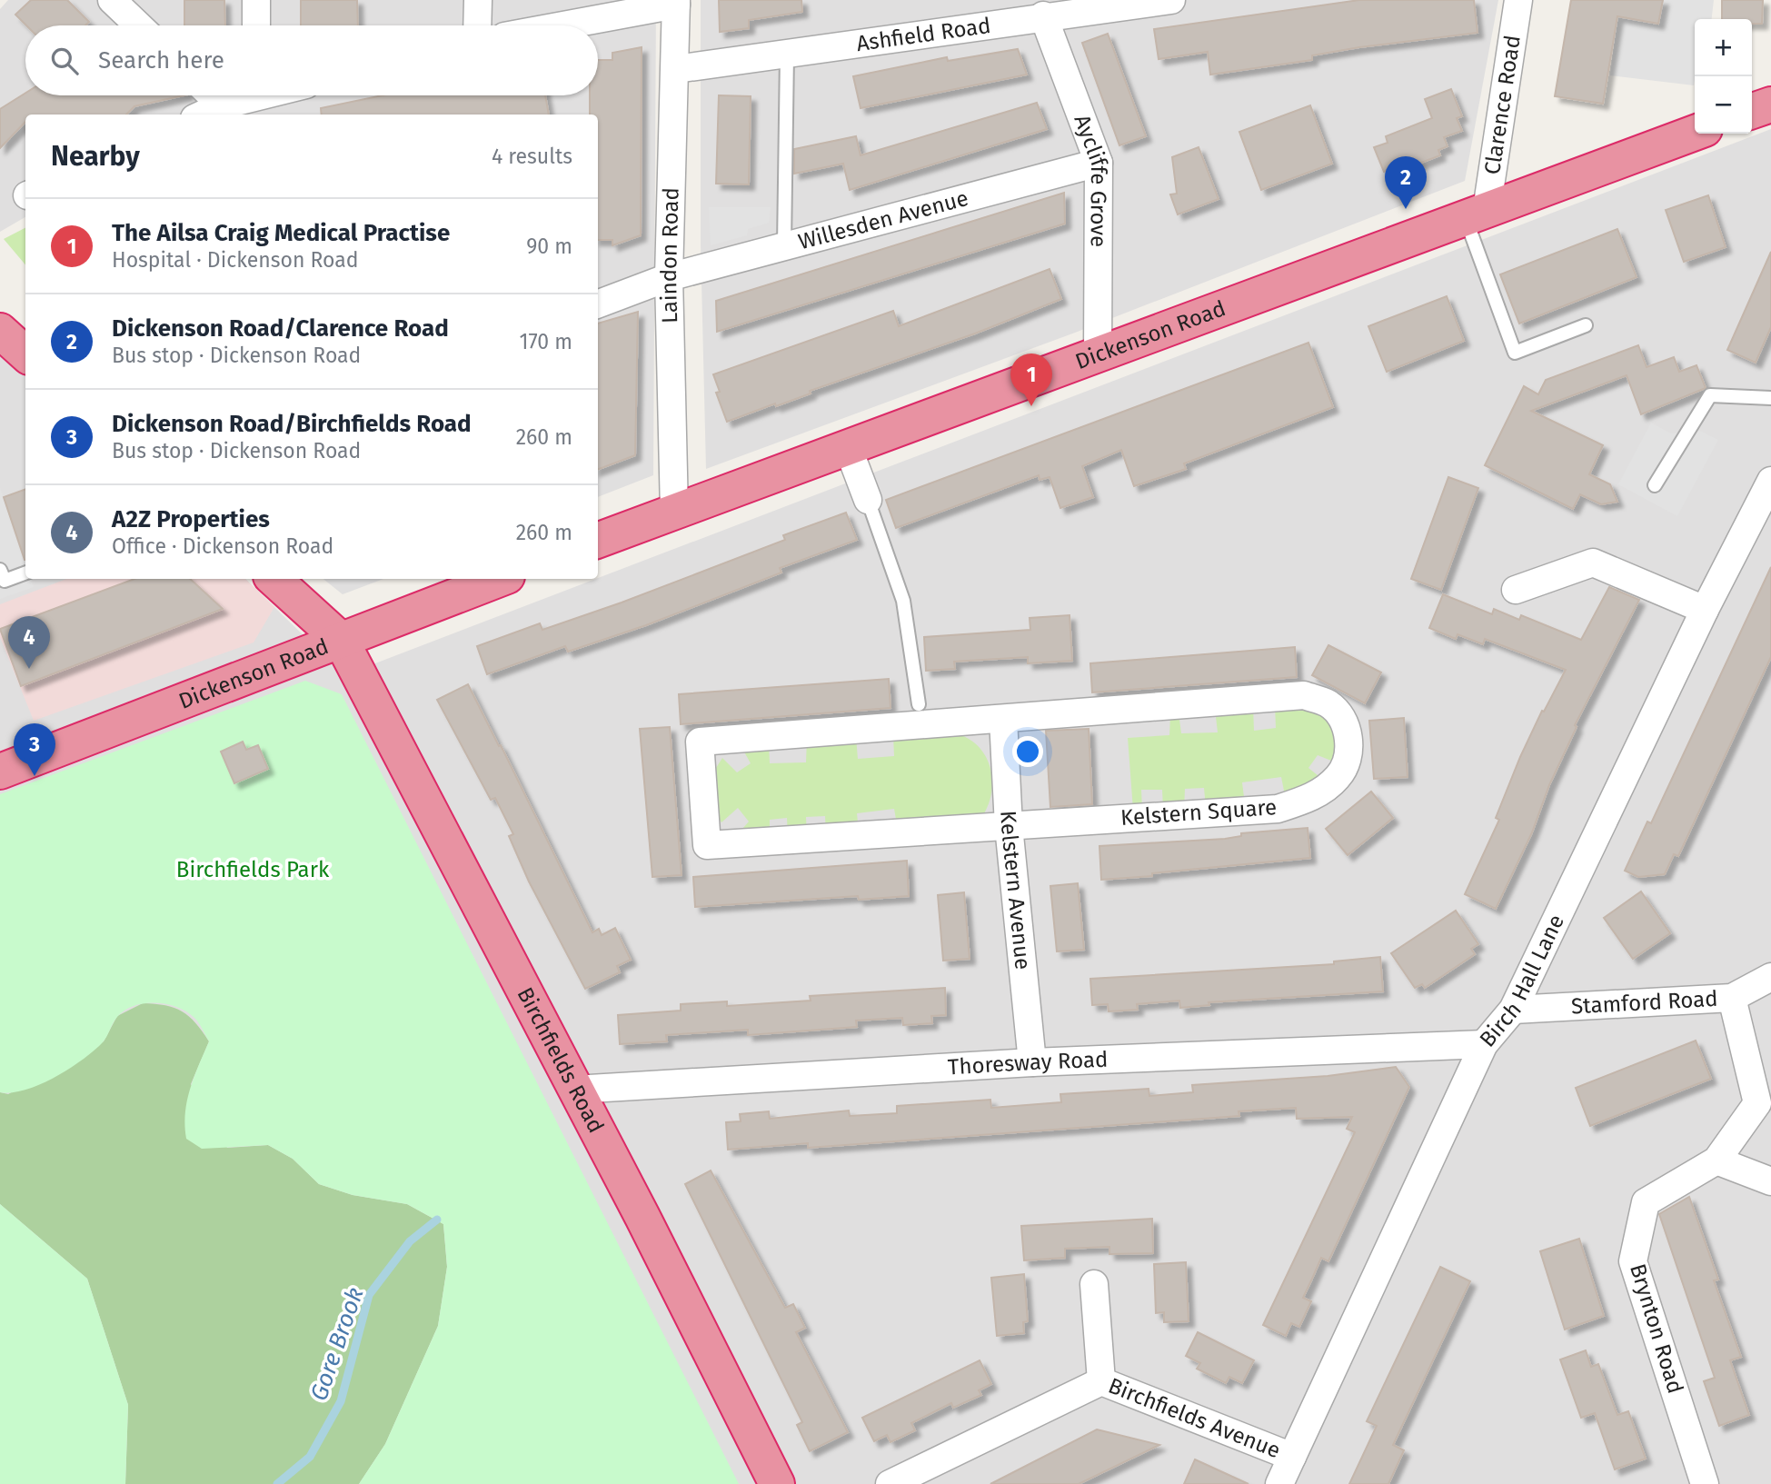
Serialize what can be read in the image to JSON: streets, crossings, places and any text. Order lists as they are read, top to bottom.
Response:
{
  "streets": {
    "highway": ["Dickenson Road", "Birchfields Road"],
    "street": [
      "Ashfield Road",
      "Clarence Road",
      "Aycliffe Grove",
      "Willesden Avenue",
      "Laindon Road",
      "Kelstern Square",
      "Kelstern Avenue",
      "Birch Hall Lane",
      "Stamford Road",
      "Thoresway Road",
      "Brynton Road",
      "Birchfields Avenue"
    ]
  },
  "crossings": [
    ["Ashfield Road", "Aycliffe Grove"],
    ["Ashfield Road", "Laindon Road"],
    ["Clarence Road", "Dickenson Road"],
    ["Aycliffe Grove", "Willesden Avenue"],
    ["Aycliffe Grove", "Dickenson Road"],
    ["Willesden Avenue", "Laindon Road"],
    ["Laindon Road", "Dickenson Road"],
    ["Dickenson Road", "Birchfields Road"],
    ["Kelstern Square", "Kelstern Avenue"],
    ["Kelstern Avenue", "Thoresway Road"],
    ["Birch Hall Lane", "Stamford Road"],
    ["Birch Hall Lane", "Thoresway Road"],
    ["Birch Hall Lane", "Birchfields Avenue"],
    ["Stamford Road", "Brynton Road"],
    ["Birchfields Road", "Thoresway Road"]
  ],
  "water": ["Gore Brook"],
  "parks": ["Birchfields Park"],
  "page": {
    "map_buttons": ["+", "−"],
    "search": "Search here",
    "heading": ["Nearby", "4 results"],
    "pins": [
      "2",
      "1",
      "4",
      "3"
    ],
    "list": [
      {
        "mark": "1",
        "name": "The Ailsa Craig Medical Practise",
        "note": "Hospital · Dickenson Road",
        "value": "90 m"
      },
      {
        "mark": "2",
        "name": "Dickenson Road/Clarence Road",
        "note": "Bus stop · Dickenson Road",
        "value": "170 m"
      },
      {
        "mark": "3",
        "name": "Dickenson Road/Birchfields Road",
        "note": "Bus stop · Dickenson Road",
        "value": "260 m"
      },
      {
        "mark": "4",
        "name": "A2Z Properties",
        "note": "Office · Dickenson Road",
        "value": "260 m"
      }
    ]
  }
}
